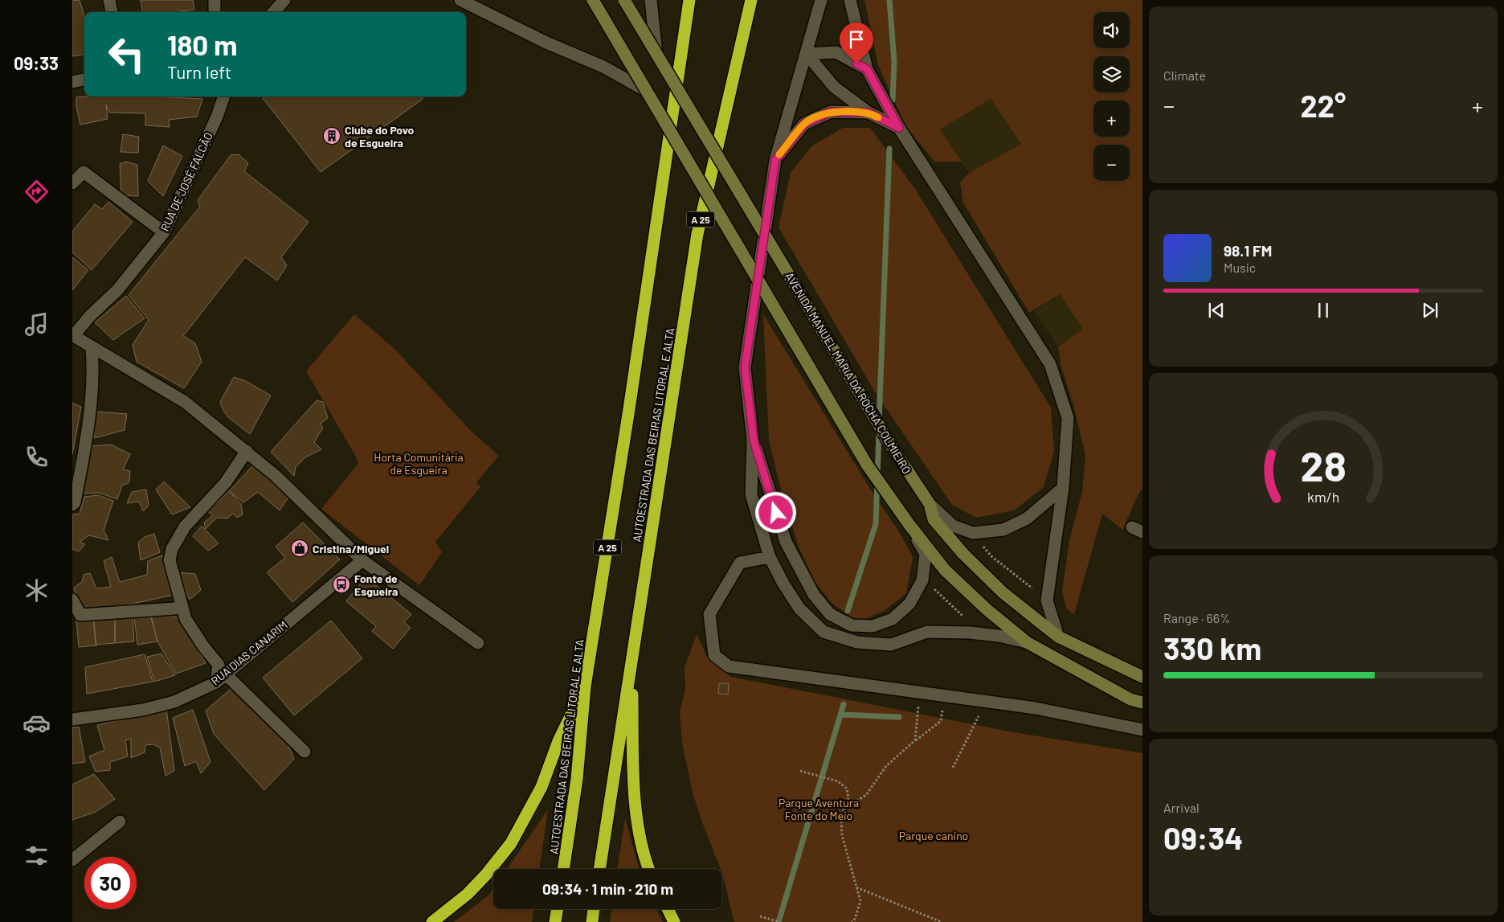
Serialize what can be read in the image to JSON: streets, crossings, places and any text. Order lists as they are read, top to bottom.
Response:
{
  "streets": {
    "highway": ["A 25", "AUTOESTRADA DAS BEIRAS LITORAL E ALTA"],
    "main road": ["AVENIDA MANUEL MARIA DA ROCHA COLMIEIRO"],
    "street": ["RUA DE JOSÉ FALCÃO", "RUA DIAS CANARIM"]
  },
  "parks": ["Horta Comunitária de Esgueira", "Parque Aventura Fonte do Meio", "Parque canino"],
  "places": {
    "building": ["Clube do Povo de Esgueira"],
    "shop": ["Cristina/Miguel"],
    "bus stop": ["Fonte de Esgueira"]
  },
  "page": {
    "tabs": "09:33",
    "tile": [
      "Climate",
      ["Range · 66%", "330 km"],
      ["Arrival", "09:34"]
    ],
    "map_buttons": ["+", "−"],
    "turn": ["180 m", "Turn left"],
    "heat": ["−", "22°", "+"],
    "song": ["98.1 FM", "Music"],
    "limit": "30",
    "trip": "09:34 · 1 min · 210 m",
    "gauge": ["28", "km/h"]
  }
}
